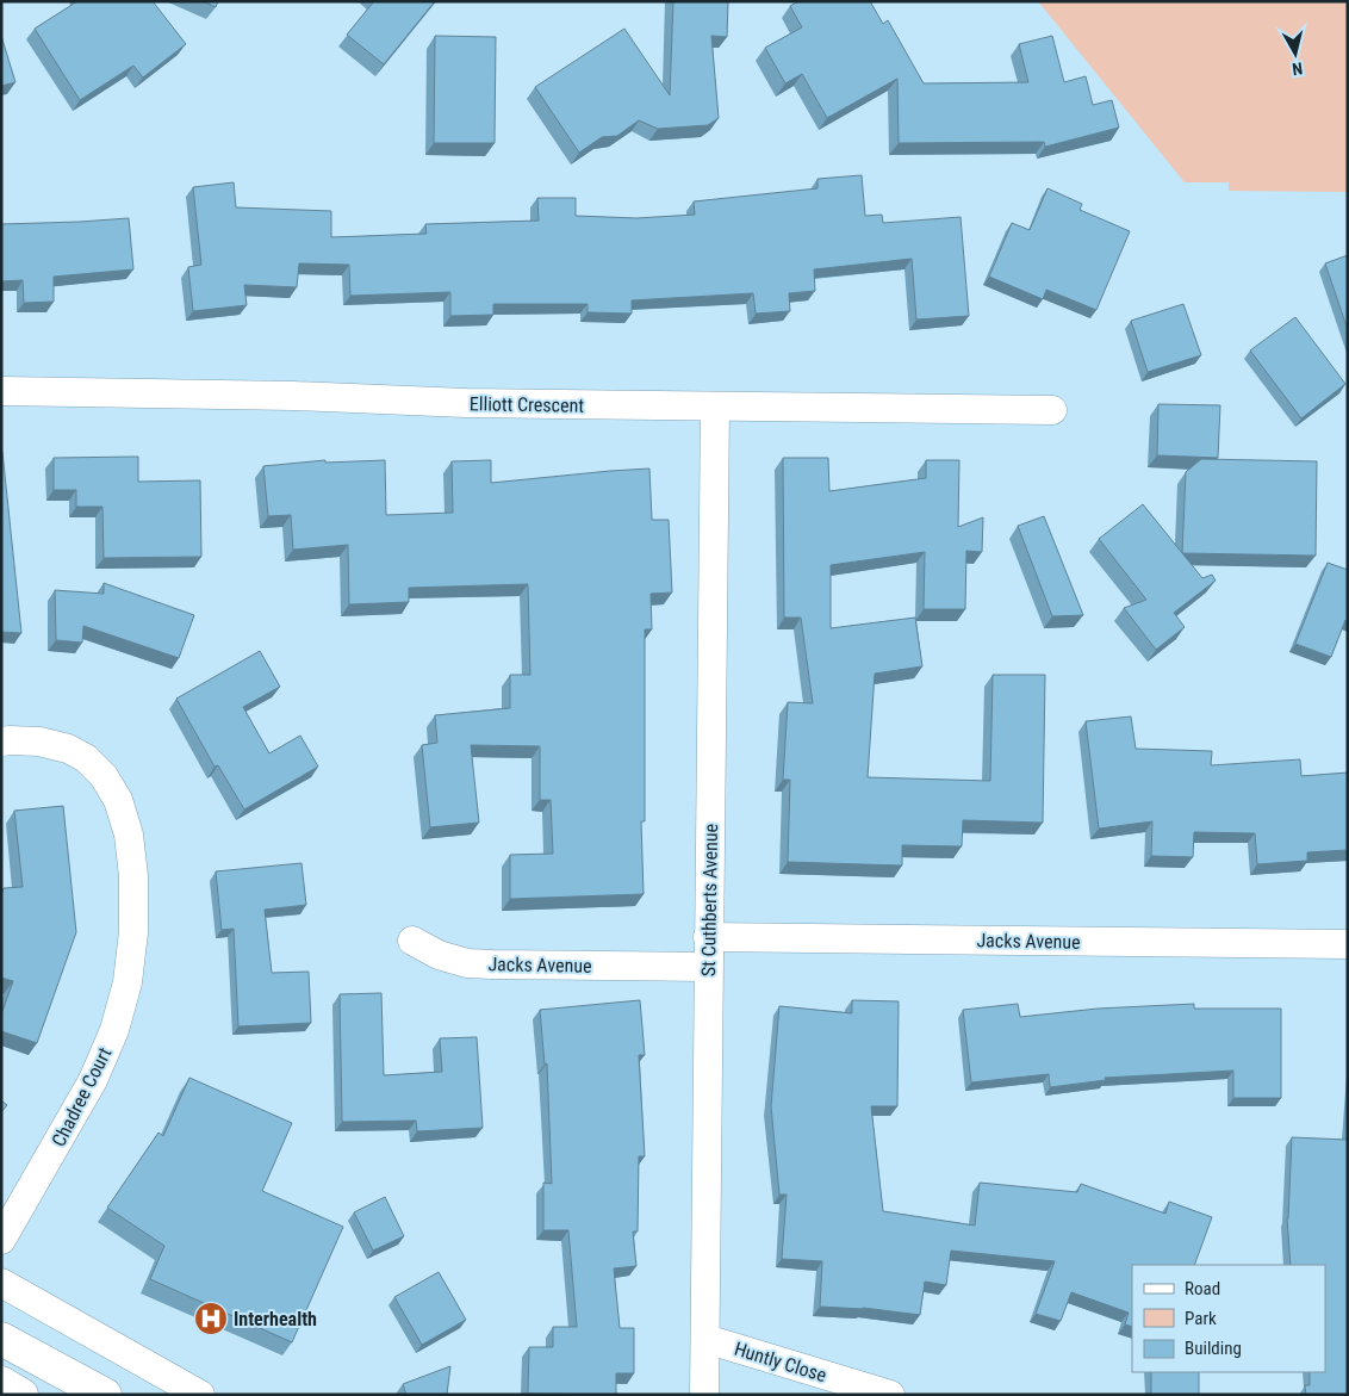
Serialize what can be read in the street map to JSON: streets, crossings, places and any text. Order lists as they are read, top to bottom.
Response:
{
  "streets": {
    "street": [
      "Elliott Crescent",
      "St Cuthberts Avenue",
      "Jacks Avenue",
      "Chadree Court",
      "Huntly Close"
    ]
  },
  "crossings": [
    ["Elliott Crescent", "St Cuthberts Avenue"],
    ["St Cuthberts Avenue", "Jacks Avenue"],
    ["St Cuthberts Avenue", "Huntly Close"]
  ],
  "places": {
    "hospital": ["Interhealth"]
  },
  "legend": ["Road", "Park", "Building"],
  "north": "bottom"
}
